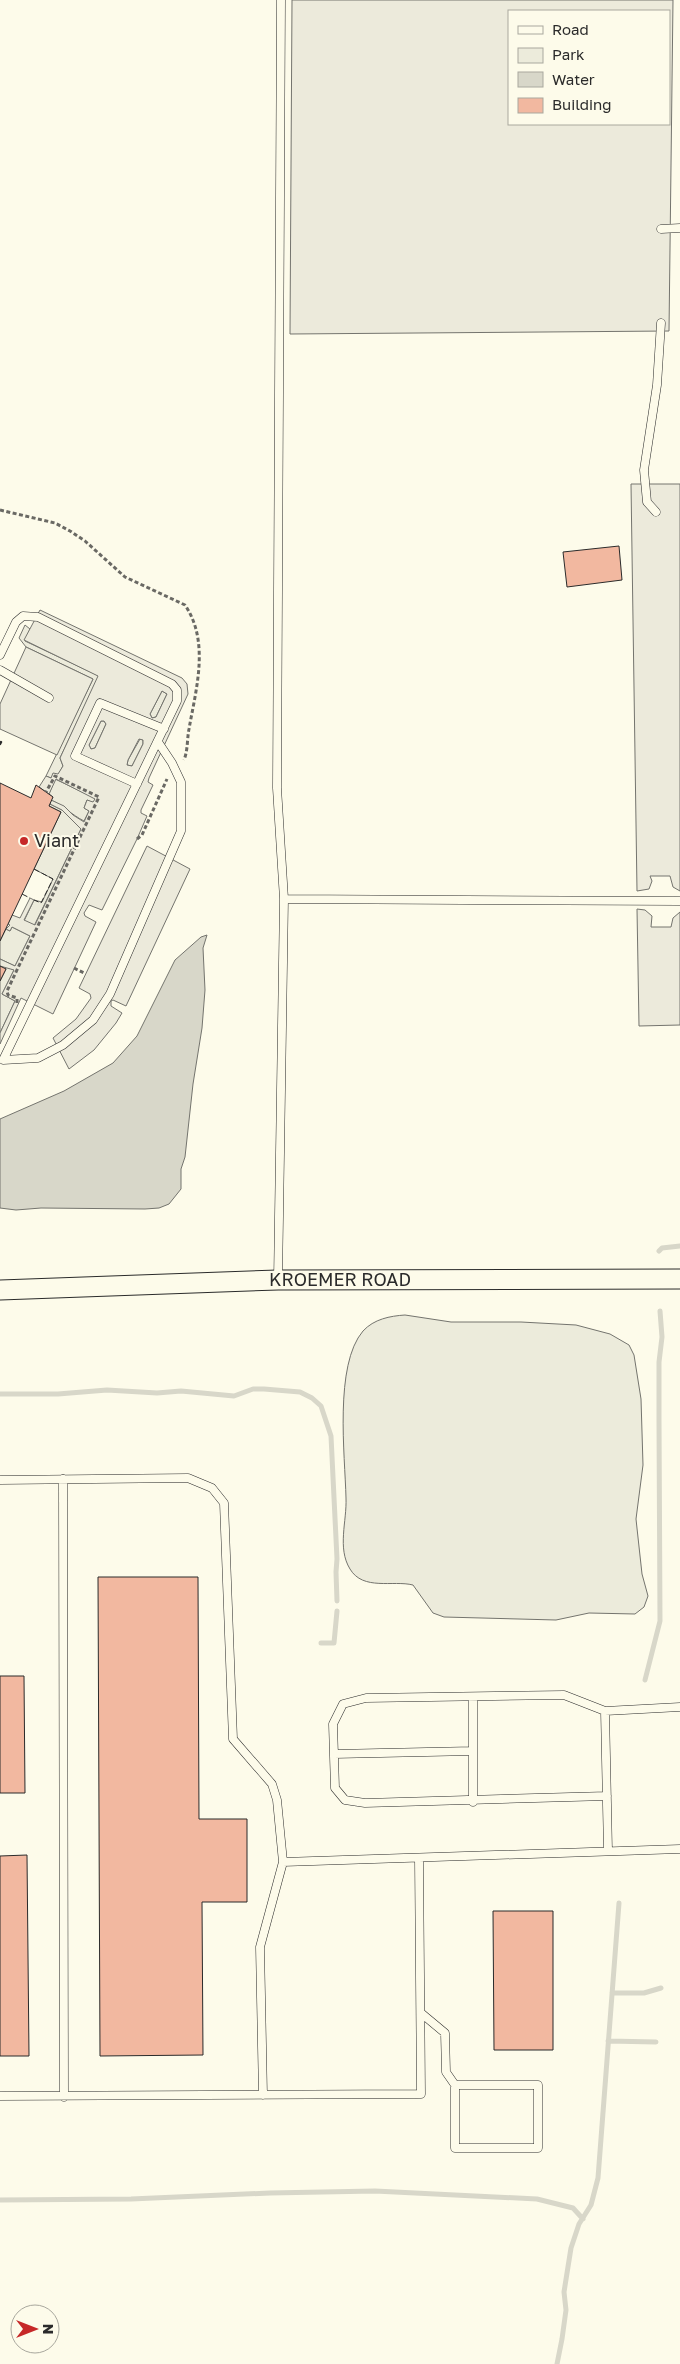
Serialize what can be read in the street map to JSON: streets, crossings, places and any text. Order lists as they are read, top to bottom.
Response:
{
  "streets": {
    "street": ["KROEMER ROAD"]
  },
  "places": ["Viant"],
  "legend": [
    "Road",
    "Park",
    "Water",
    "Building"
  ],
  "north": "right"
}
